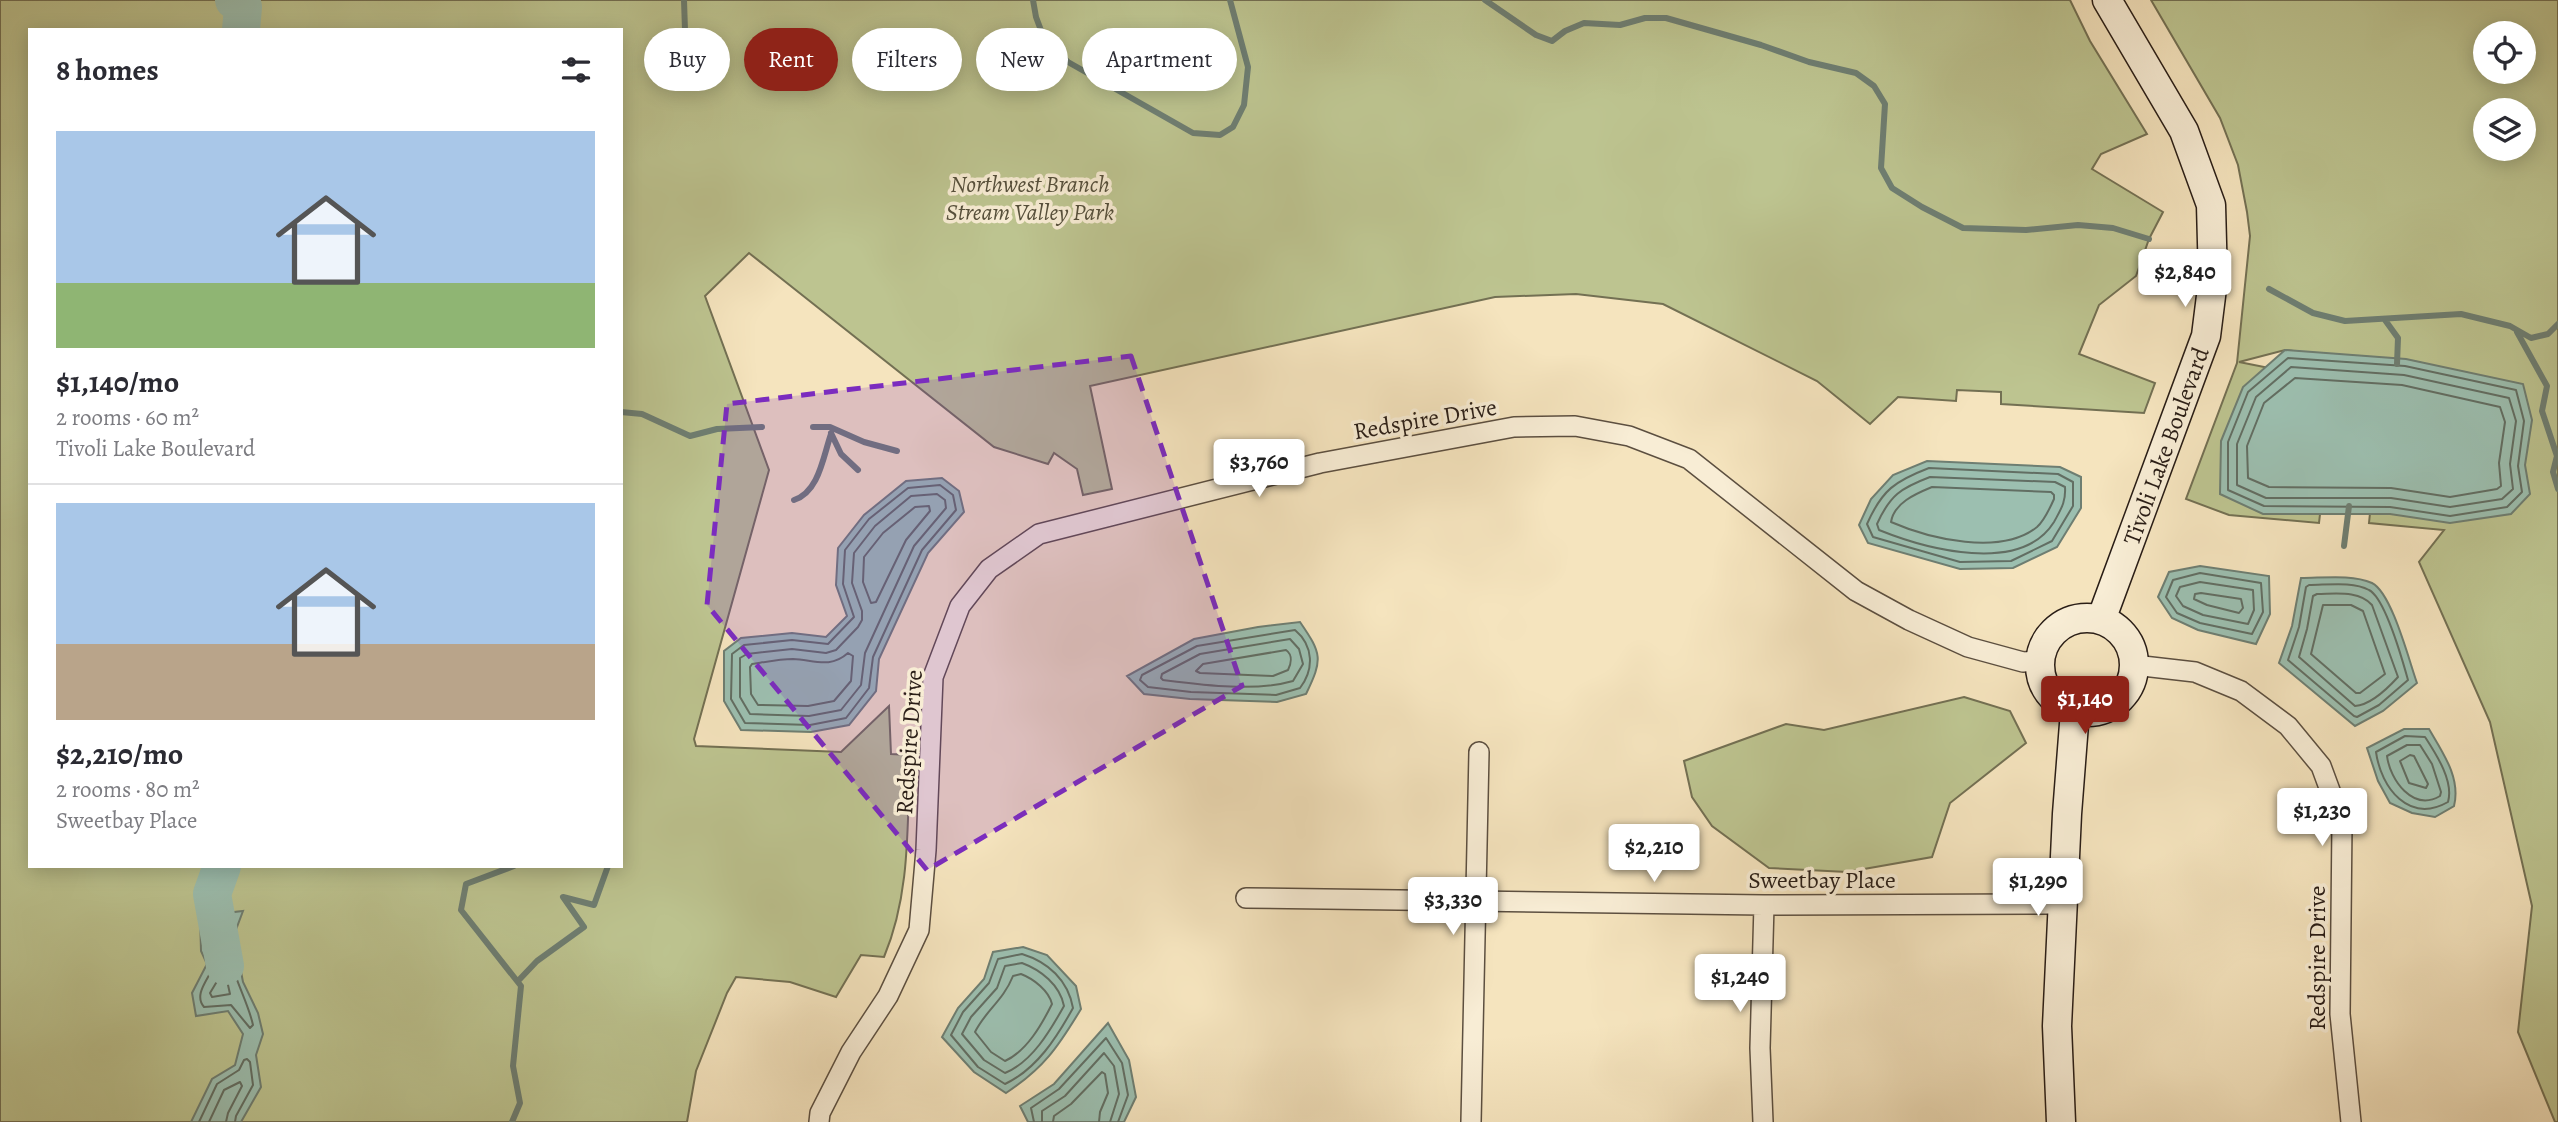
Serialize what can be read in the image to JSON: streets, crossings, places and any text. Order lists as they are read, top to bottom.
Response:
{
  "streets": {
    "street": ["Redspire Drive", "Tivoli Lake Boulevard", "Sweetbay Place"]
  },
  "crossings": [
    ["Redspire Drive", "Tivoli Lake Boulevard"]
  ],
  "parks": ["Northwest Branch Stream Valley Park"],
  "page": {
    "chip": [
      "Buy",
      "Rent",
      "Filters",
      "New",
      "Apartment"
    ],
    "heading": "8 homes",
    "list": [
      {
        "name": "$1,140/mo",
        "note": "2 rooms · 60 m² · Tivoli Lake Boulevard"
      },
      {
        "name": "$2,210/mo",
        "note": "2 rooms · 80 m² · Sweetbay Place"
      }
    ],
    "price": [
      "$2,840",
      "$3,760",
      "$1,140",
      "$1,230",
      "$2,210",
      "$1,290",
      "$3,330",
      "$1,240"
    ]
  }
}
